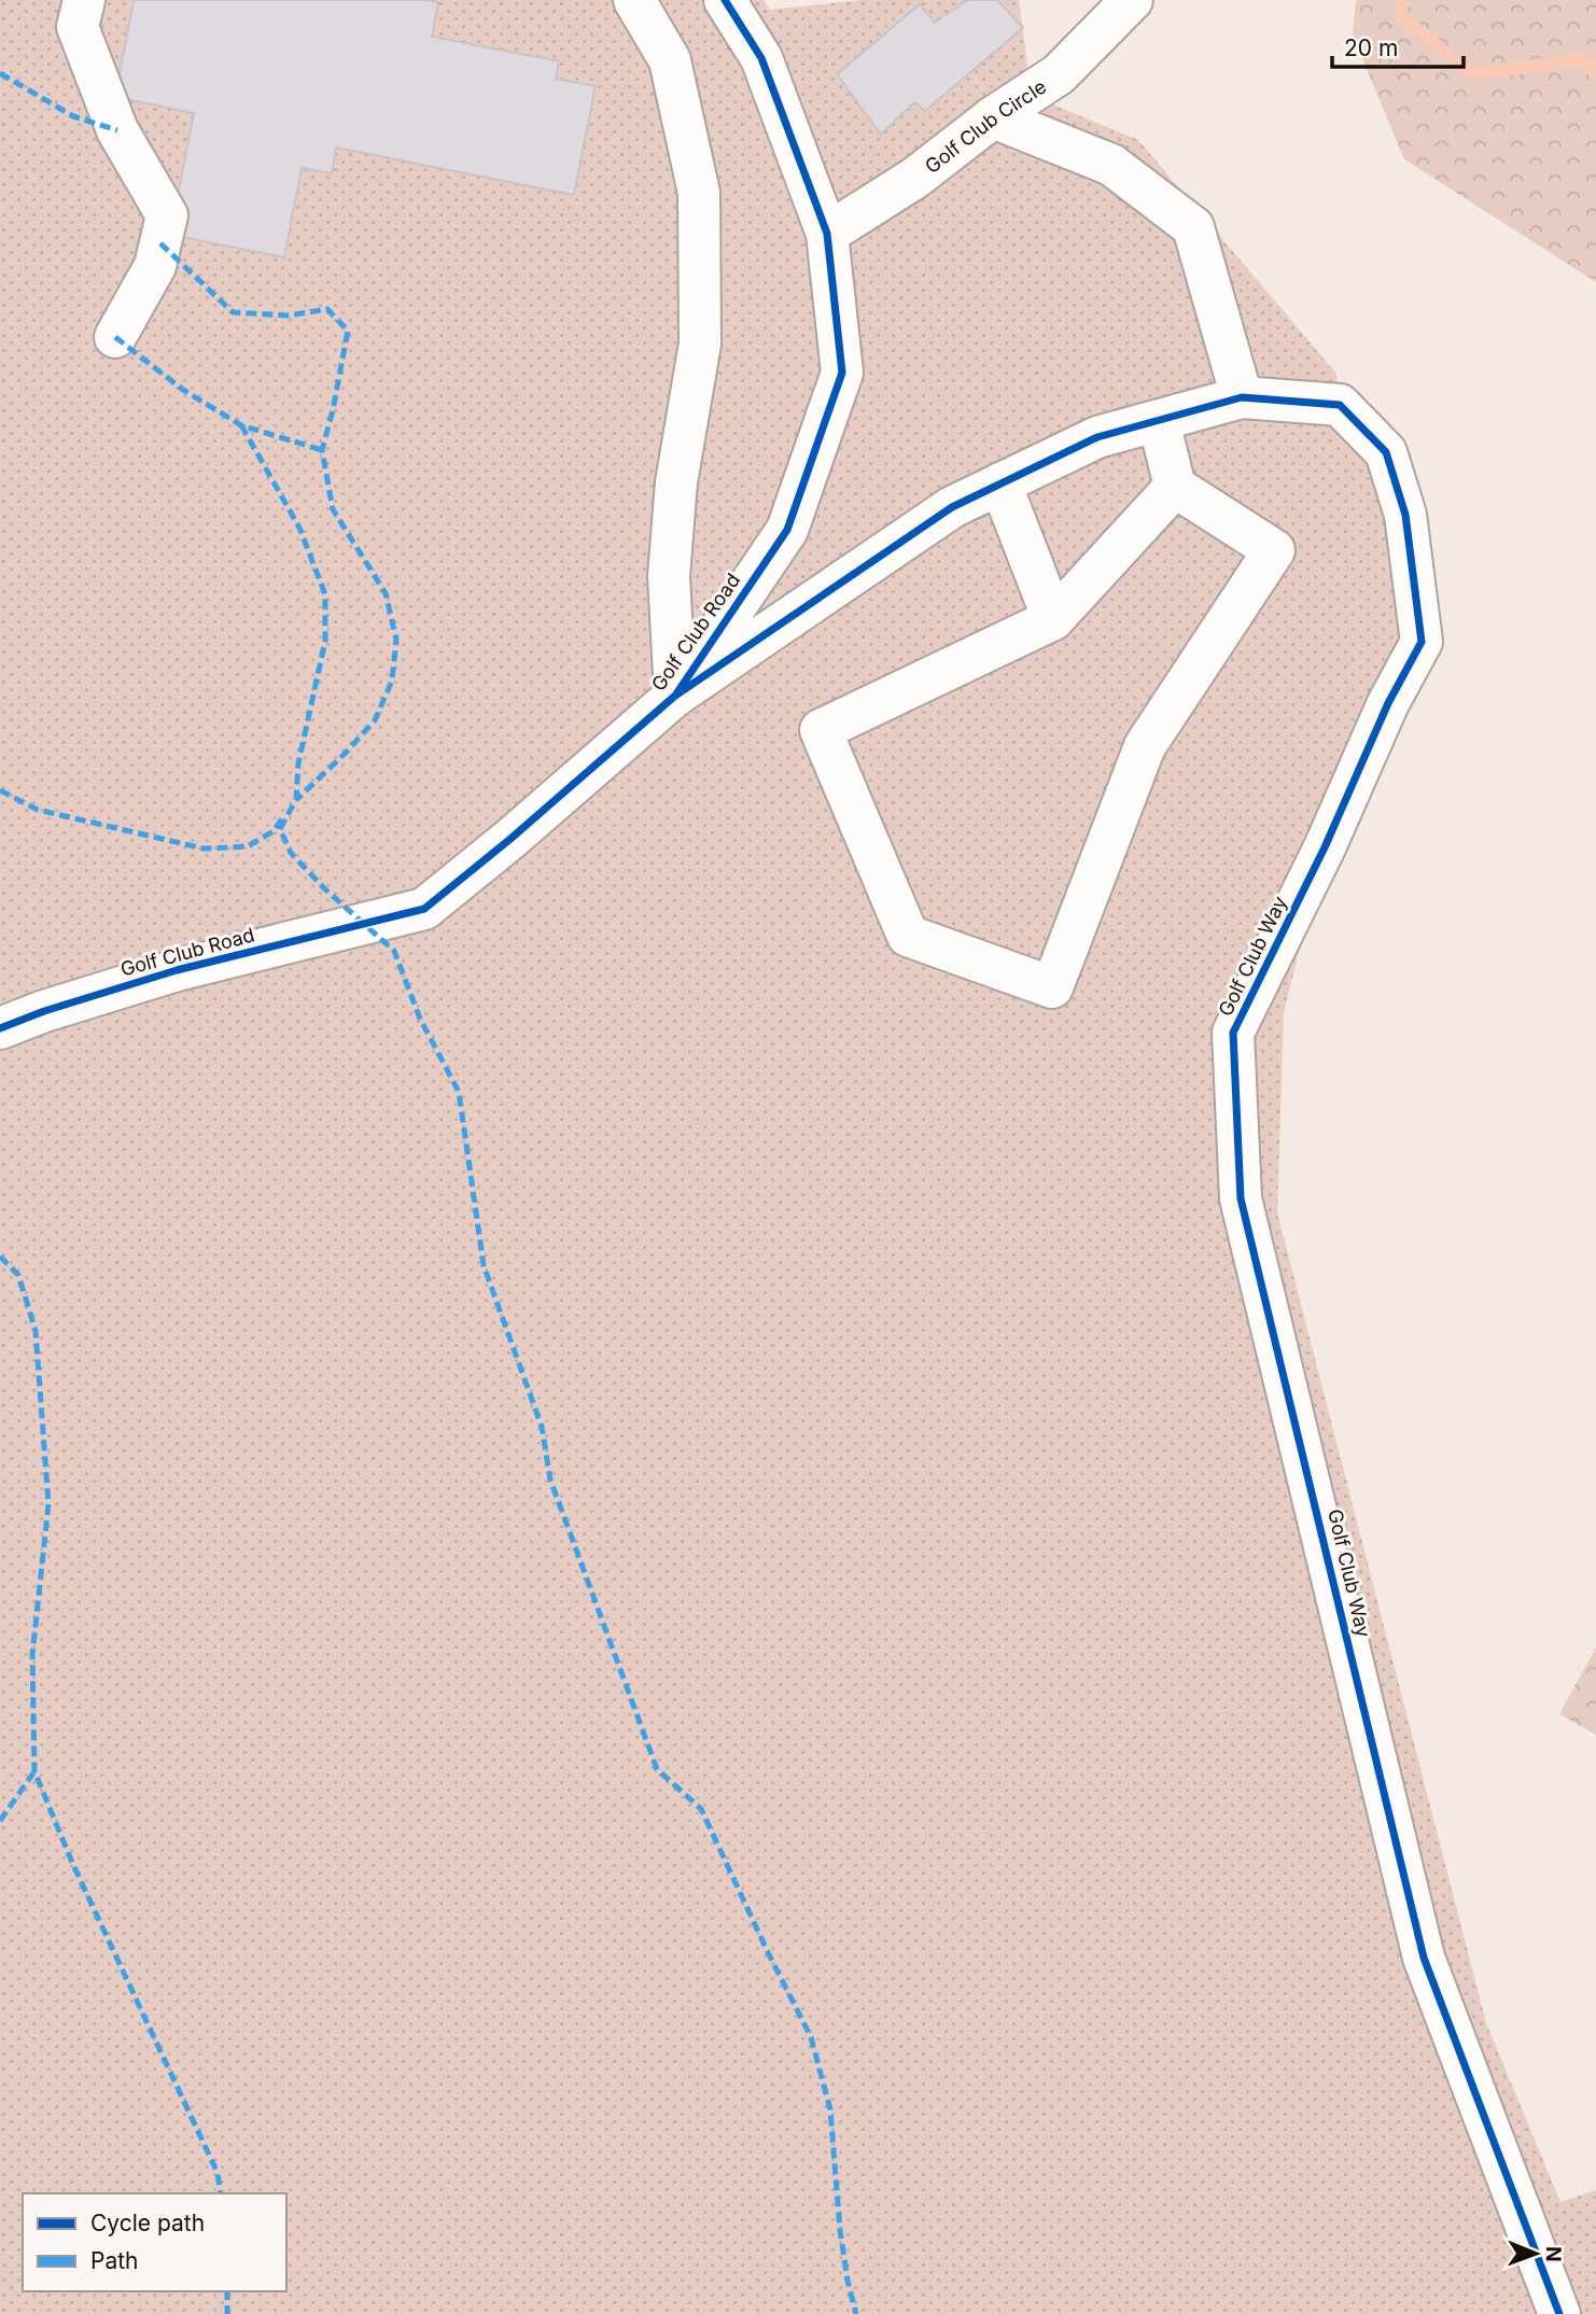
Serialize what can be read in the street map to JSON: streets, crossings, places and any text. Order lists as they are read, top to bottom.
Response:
{
  "streets": {
    "street": ["Golf Club Circle", "Golf Club Road", "Golf Club Way"]
  },
  "crossings": [
    ["Golf Club Circle", "Golf Club Road"],
    ["Golf Club Road", "Golf Club Way"]
  ],
  "legend": ["Cycle path", "Path"],
  "scale_bar": "20 m",
  "north": "right"
}
